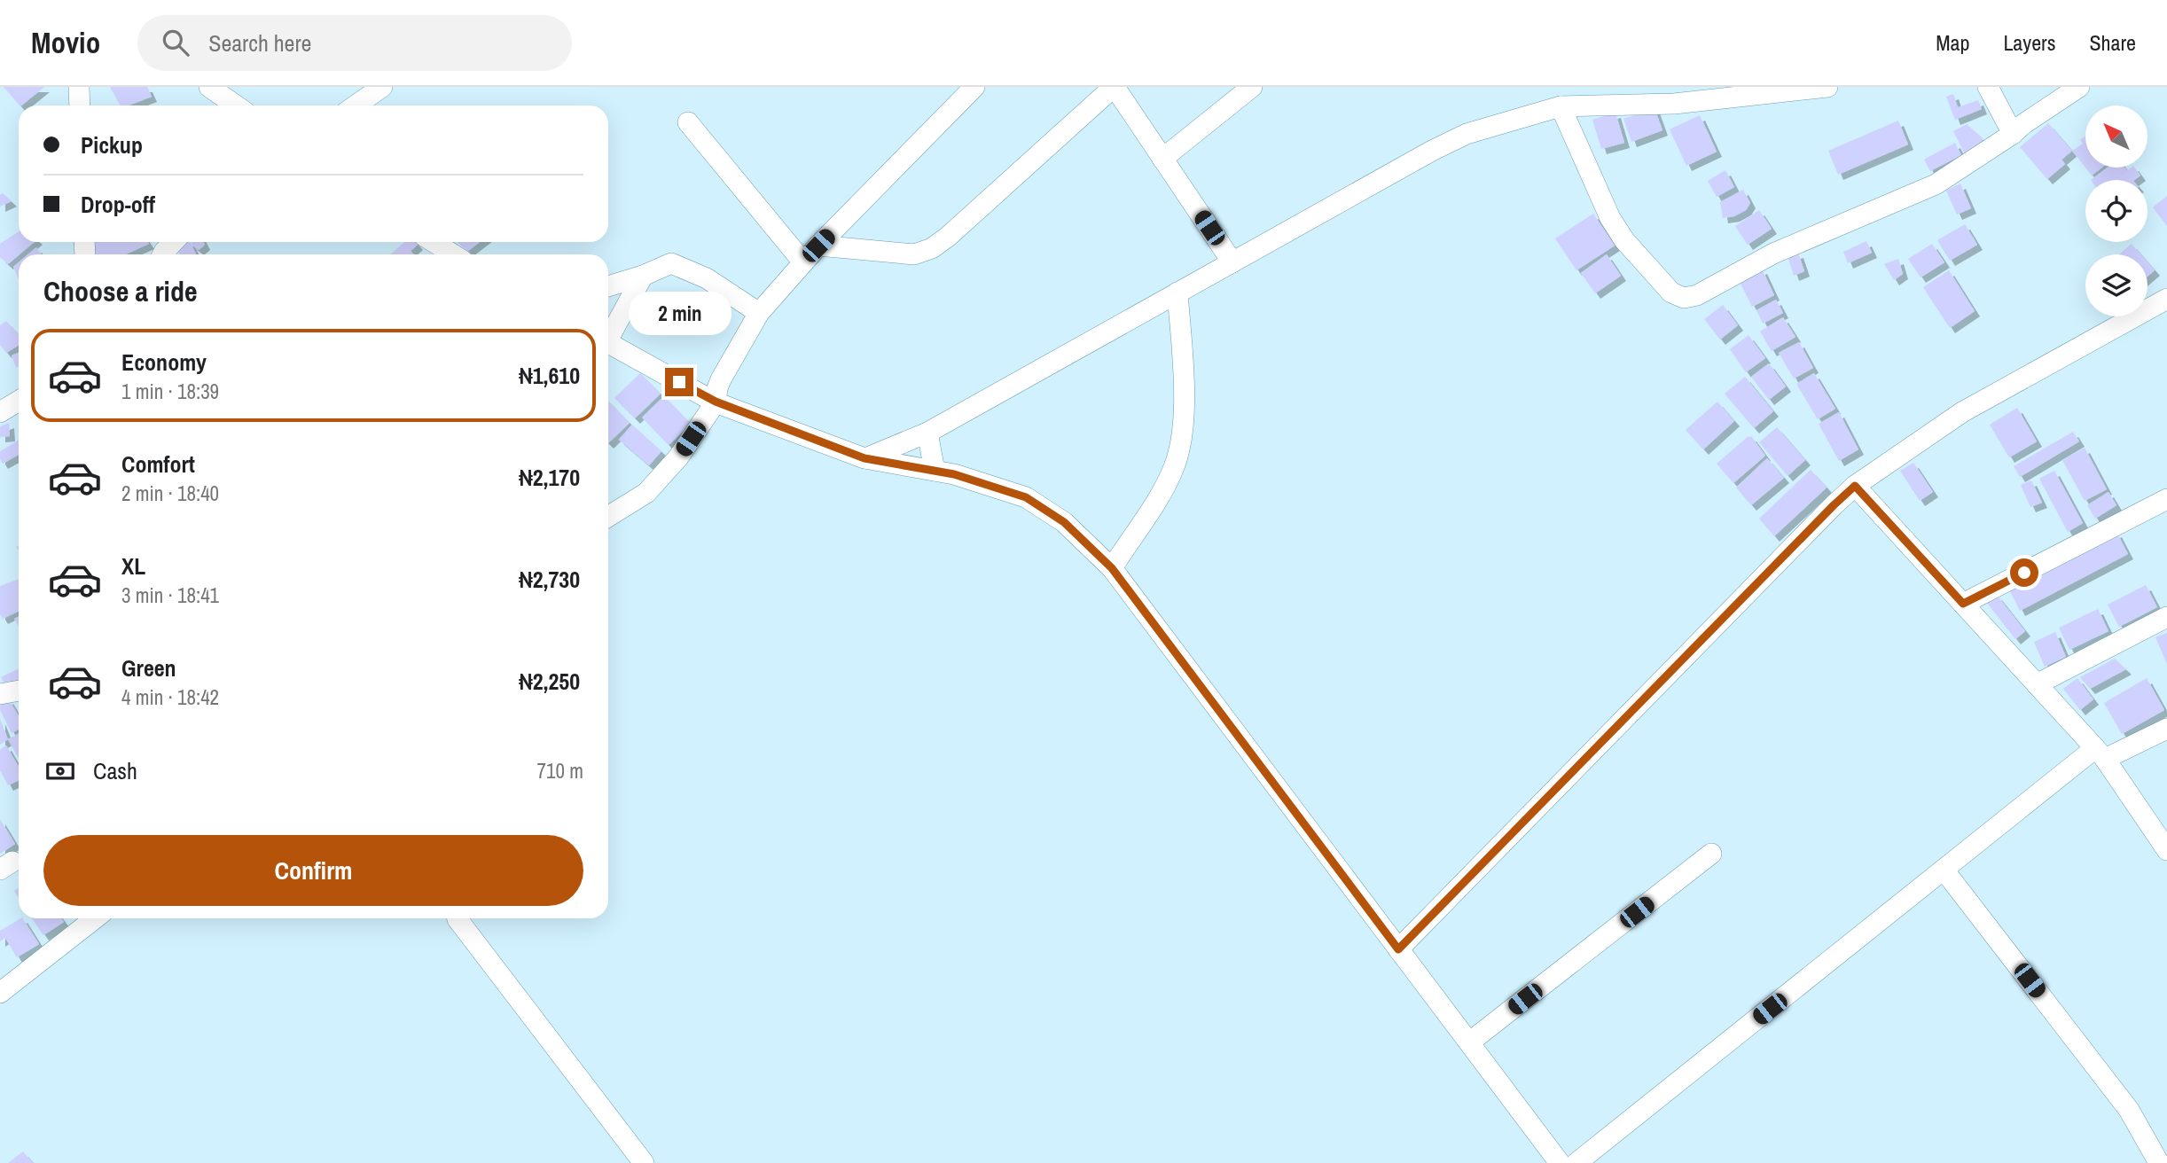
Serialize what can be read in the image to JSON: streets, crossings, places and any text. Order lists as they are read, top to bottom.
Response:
{
  "north": "top left",
  "page": {
    "header": "Movio",
    "search": "Search here",
    "nav": ["Map", "Layers", "Share"],
    "banner": ["Pickup", "Drop-off"],
    "heading": "Choose a ride",
    "bubble": "2 min",
    "list": [
      {
        "name": "Economy",
        "note": "1 min · 18:39",
        "value": "₦1,610"
      },
      {
        "name": "Comfort",
        "note": "2 min · 18:40",
        "value": "₦2,170"
      },
      {
        "name": "XL",
        "note": "3 min · 18:41",
        "value": "₦2,730"
      },
      {
        "name": "Green",
        "note": "4 min · 18:42",
        "value": "₦2,250"
      }
    ],
    "pay": ["Cash", "710 m"],
    "buttons": "Confirm"
  }
}
